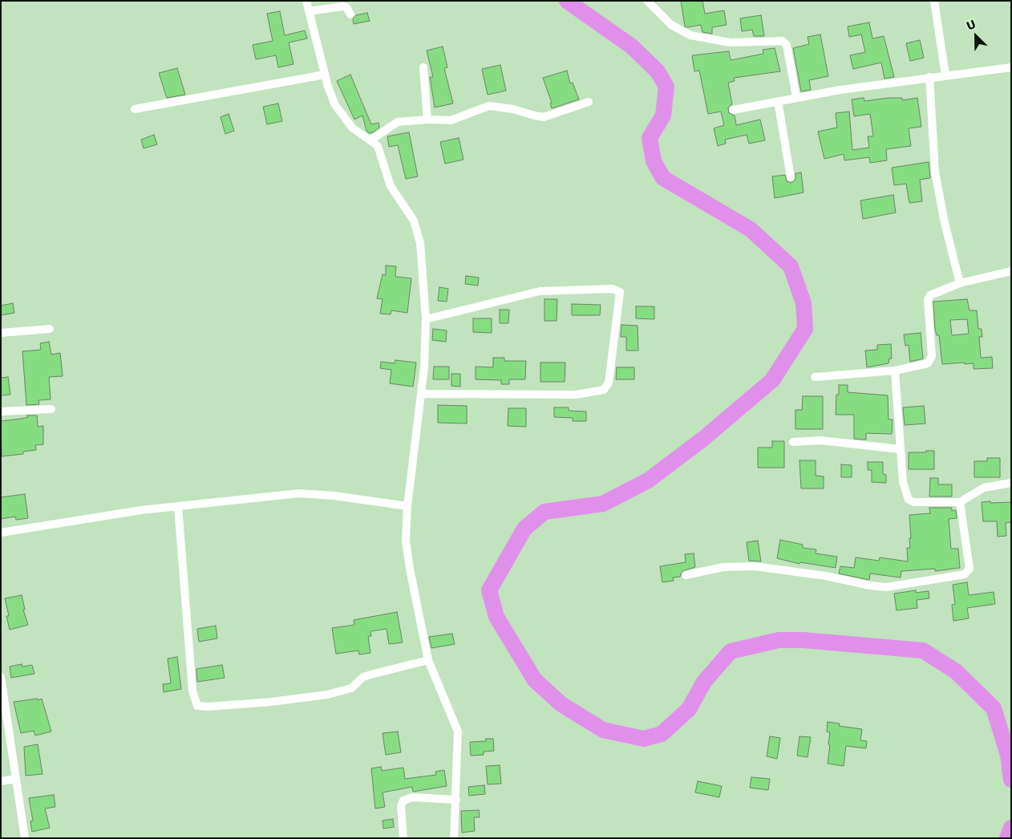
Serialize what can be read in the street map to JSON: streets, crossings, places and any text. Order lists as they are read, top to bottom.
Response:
{
  "north": "top left"
}
